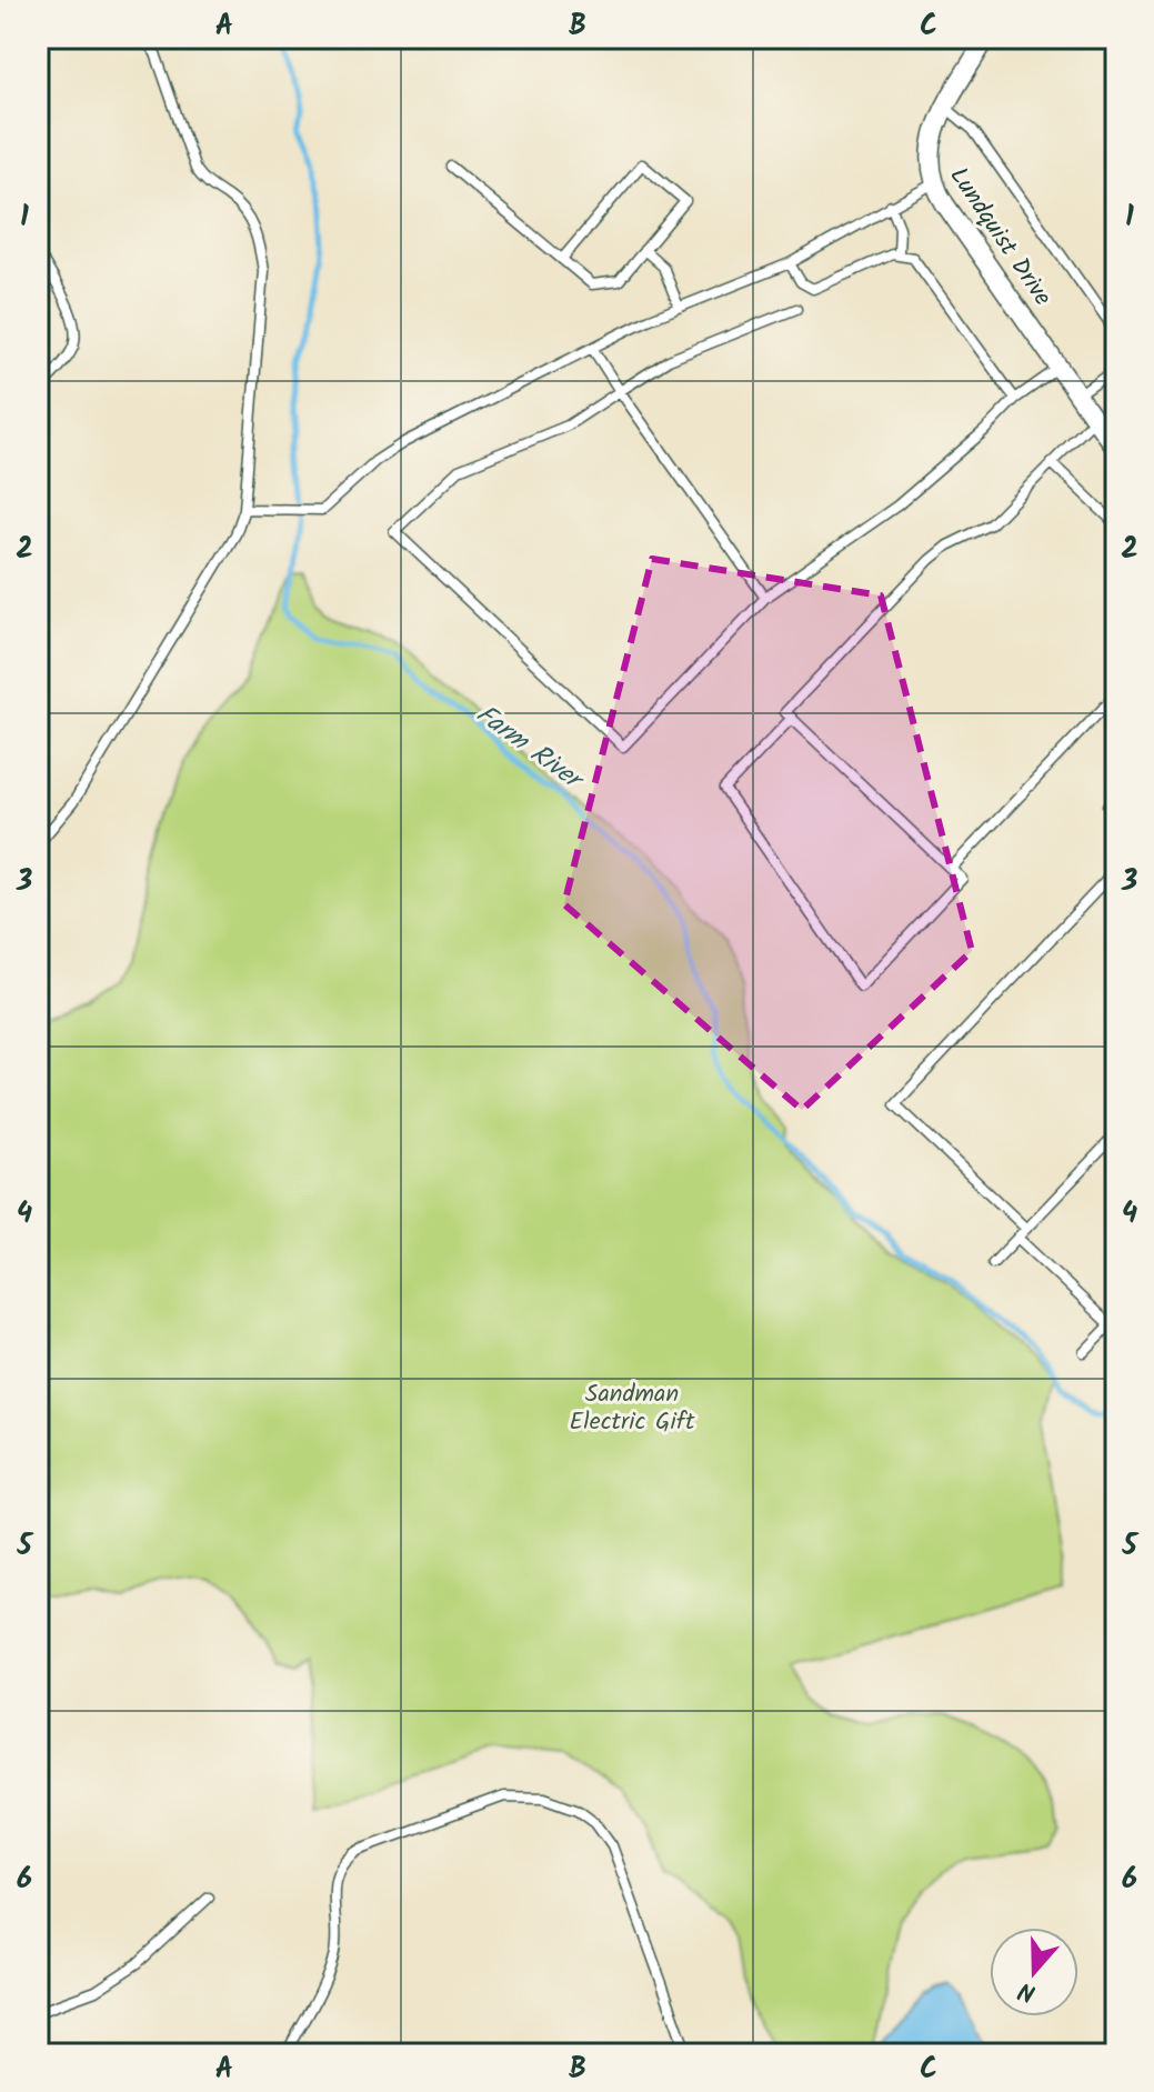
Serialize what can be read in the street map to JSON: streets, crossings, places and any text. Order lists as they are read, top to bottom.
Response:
{
  "streets": {
    "street": ["Lundquist Drive"]
  },
  "water": ["Farm River"],
  "parks": ["Sandman Electric Gift"],
  "north": "bottom",
  "grid": {
    "columns": ["A", "B", "C"],
    "rows": [
      "1",
      "2",
      "3",
      "4",
      "5",
      "6"
    ]
  }
}
